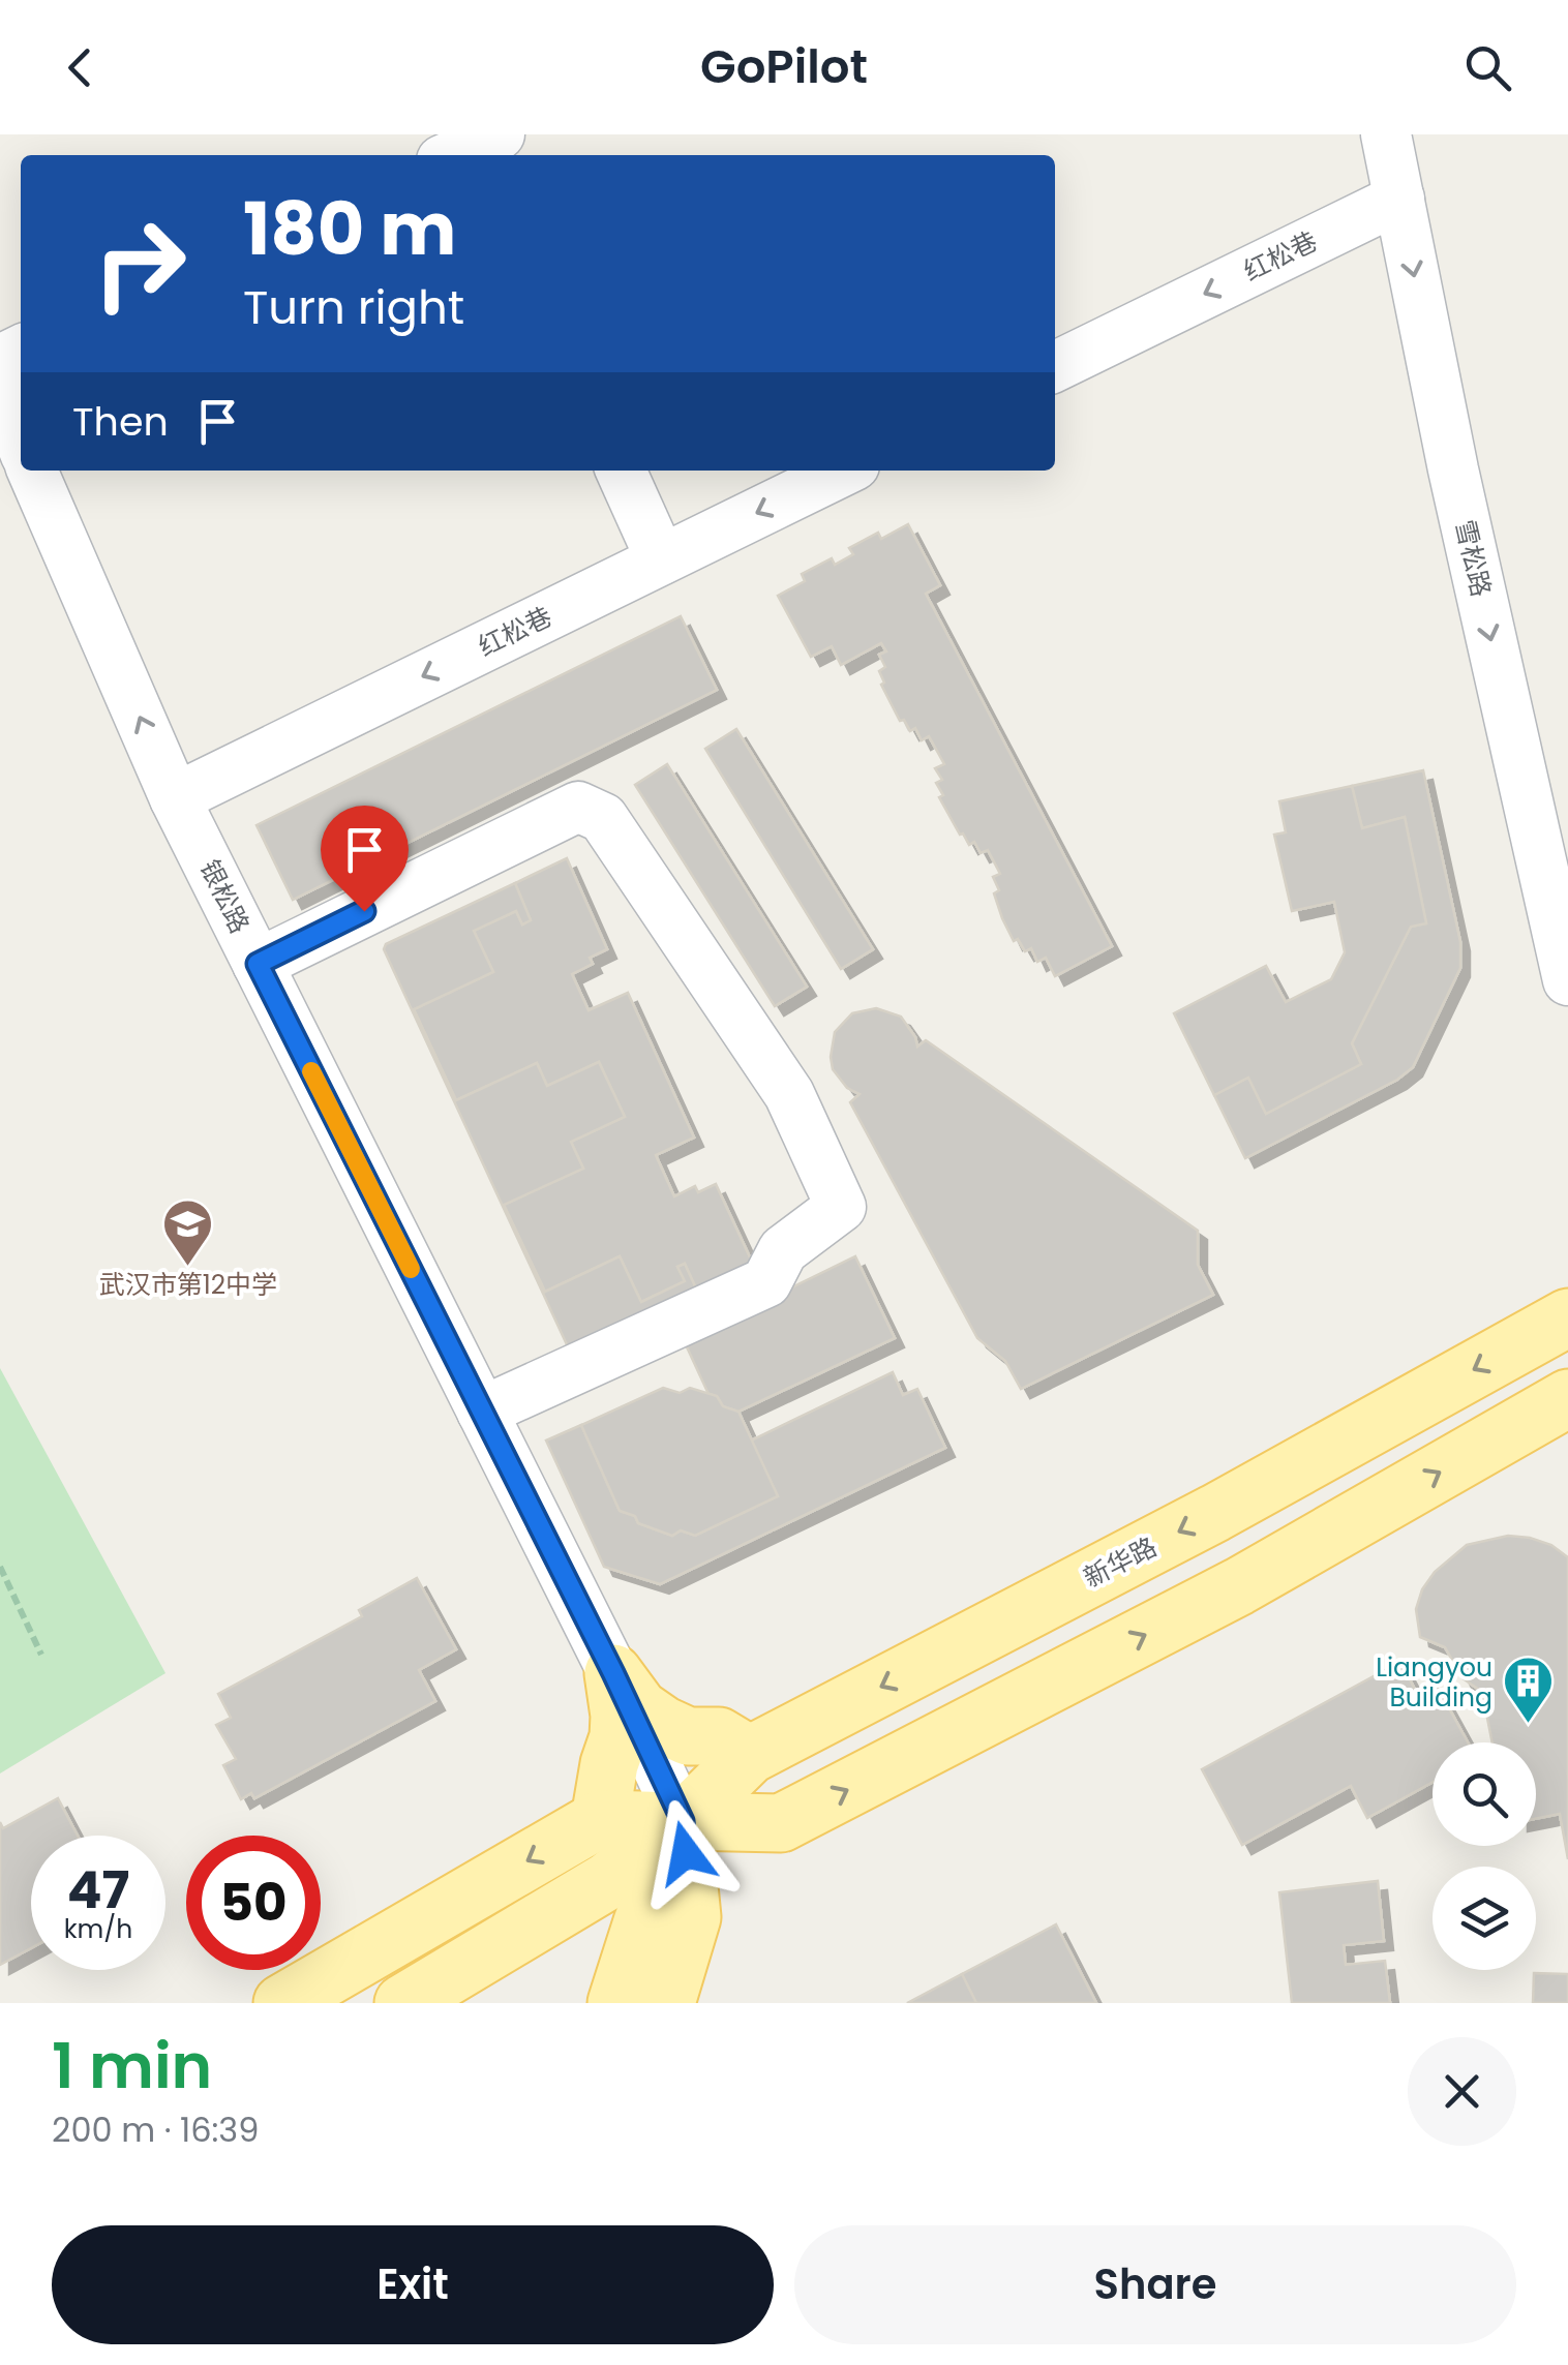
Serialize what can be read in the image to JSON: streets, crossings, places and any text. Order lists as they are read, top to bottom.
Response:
{
  "streets": {
    "main road": ["新华路"],
    "street": ["红松巷", "雪松路", "银松路"]
  },
  "crossings": [
    ["红松巷", "雪松路"],
    ["红松巷", "银松路"],
    ["银松路", "新华路"]
  ],
  "one_way": ["红松巷", "雪松路"],
  "places": {
    "school or university": ["武汉市第12中学"],
    "building": ["Liangyou Building"]
  },
  "page": {
    "header": "GoPilot",
    "turn": ["180 m", "Turn right"],
    "then": "Then",
    "speed": "47 km/h",
    "limit": "50",
    "heading": ["1 min", "200 m · 16:39"],
    "buttons": ["Exit", "Share"]
  }
}
